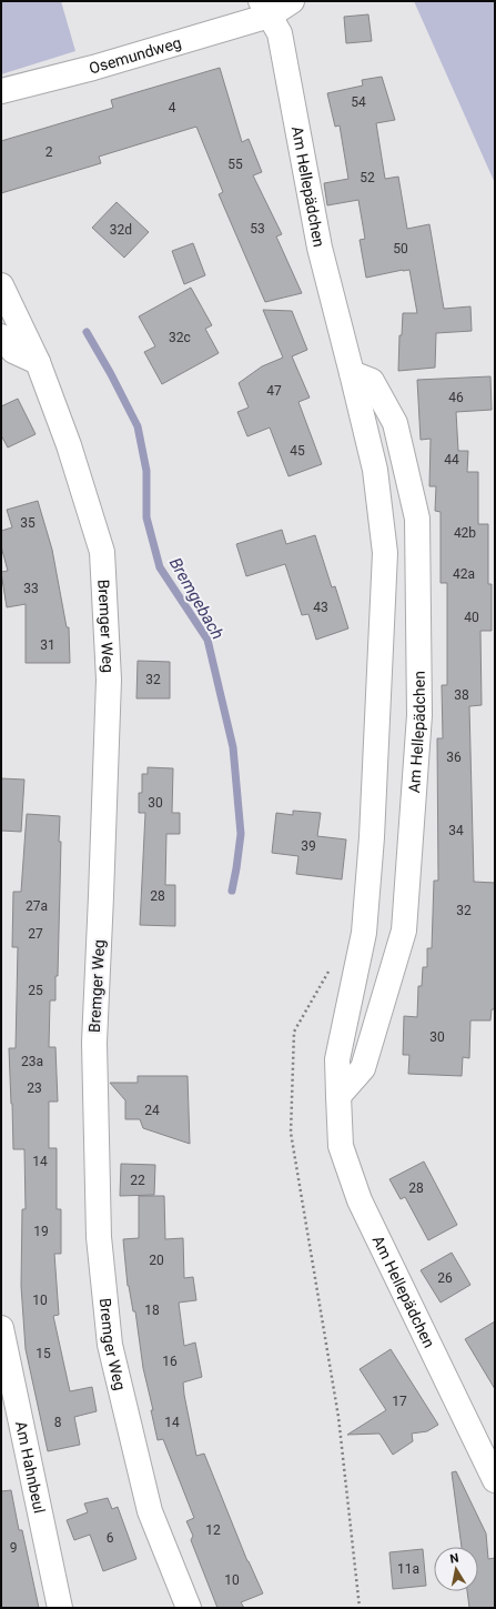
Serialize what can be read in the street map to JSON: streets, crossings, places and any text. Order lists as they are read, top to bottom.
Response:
{
  "streets": {
    "street": [
      "Osemundweg",
      "Am Hellepädchen",
      "Bremger Weg",
      "Am Hahnbeul"
    ]
  },
  "crossings": [
    ["Osemundweg", "Am Hellepädchen"]
  ],
  "water": ["Bremgebach"],
  "house_numbers": [
    "54",
    "4",
    "2",
    "55",
    "52",
    "53",
    "32d",
    "50",
    "32c",
    "47",
    "46",
    "45",
    "44",
    "35",
    "42b",
    "42a",
    "33",
    "43",
    "40",
    "31",
    "32",
    "38",
    "36",
    "30",
    "34",
    "39",
    "28",
    "27a",
    "32",
    "27",
    "25",
    "30",
    "23a",
    "23",
    "24",
    "14",
    "22",
    "28",
    "19",
    "20",
    "26",
    "10",
    "18",
    "15",
    "16",
    "17",
    "8",
    "14",
    "12",
    "6",
    "9",
    "11a",
    "10"
  ],
  "north": "top"
}
